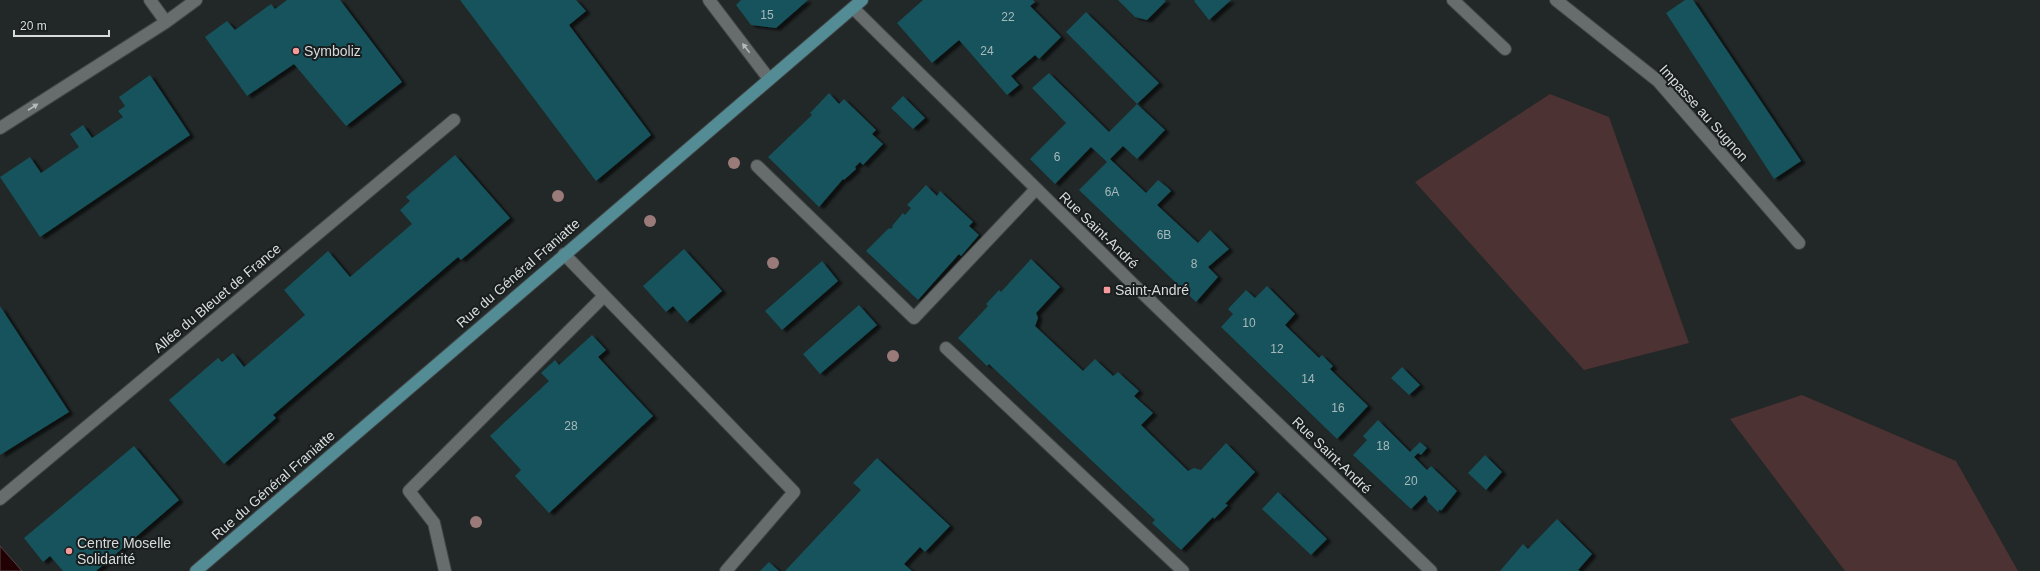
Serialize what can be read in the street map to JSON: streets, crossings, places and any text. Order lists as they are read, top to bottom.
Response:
{
  "streets": {
    "main road": ["Rue du Général Franiatte"],
    "street": ["Impasse au Sugnon", "Rue Saint-André", "Allée du Bleuet de France"]
  },
  "crossings": [
    ["Rue Saint-André", "Rue du Général Franiatte"]
  ],
  "places": {
    "other": ["Symboliz", "Centre Moselle Solidarité"],
    "transit": ["Saint-André"]
  },
  "house_numbers": [
    "15",
    "22",
    "24",
    "6",
    "6A",
    "6B",
    "8",
    "10",
    "12",
    "14",
    "16",
    "28",
    "18",
    "20"
  ],
  "scale_bar": "20 m"
}
